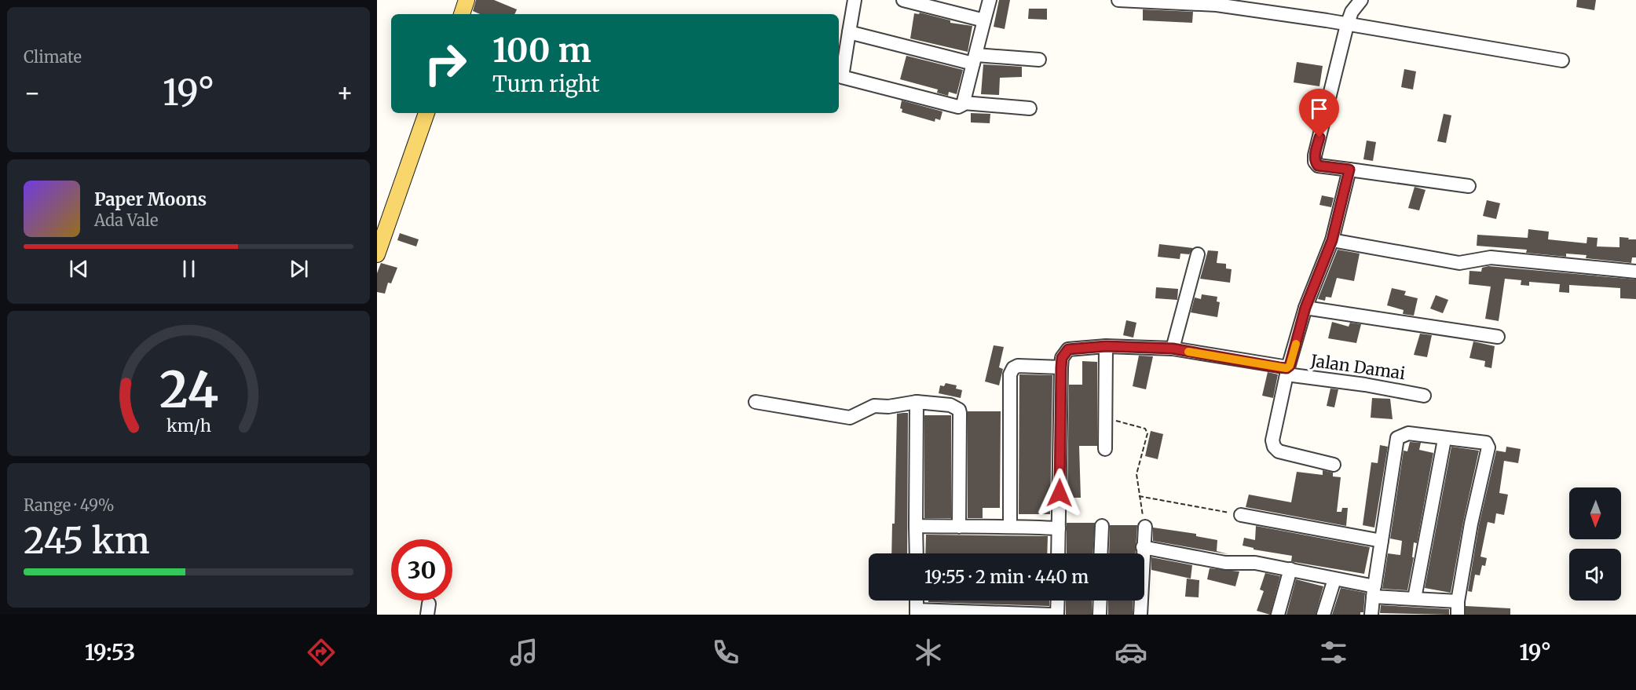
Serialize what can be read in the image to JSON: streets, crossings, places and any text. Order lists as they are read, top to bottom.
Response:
{
  "streets": {
    "street": ["Jalan Damai"]
  },
  "north": "bottom",
  "page": {
    "tile": [
      "Climate",
      ["Range · 49%", "245 km"]
    ],
    "turn": ["100 m", "Turn right"],
    "heat": ["−", "19°", "+"],
    "song": ["Paper Moons", "Ada Vale"],
    "limit": "30",
    "trip": "19:55 · 2 min · 440 m",
    "tabs": ["19:53", "19°"],
    "gauge": ["24", "km/h"]
  }
}
